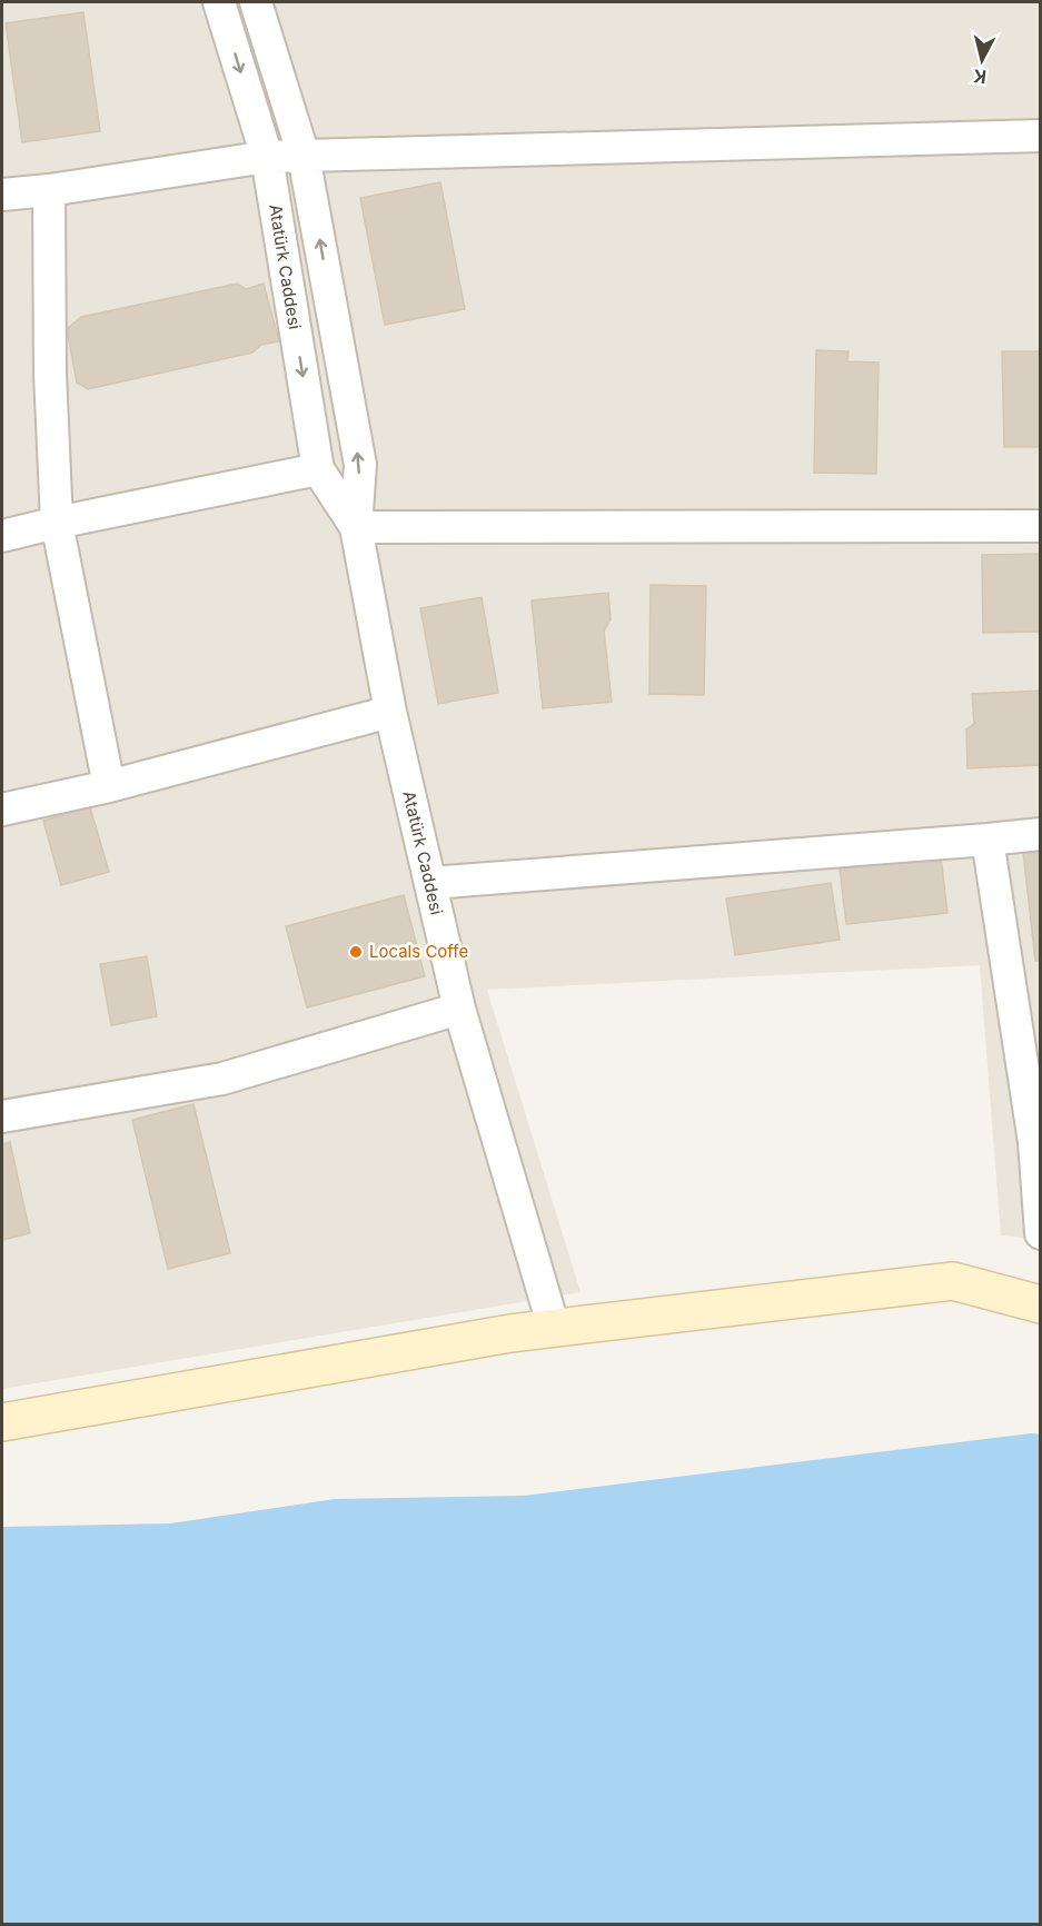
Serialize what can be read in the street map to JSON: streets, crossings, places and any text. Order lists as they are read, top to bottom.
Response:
{
  "streets": {
    "street": ["Atatürk Caddesi"]
  },
  "places": ["Locals Coffe"],
  "north": "bottom"
}
